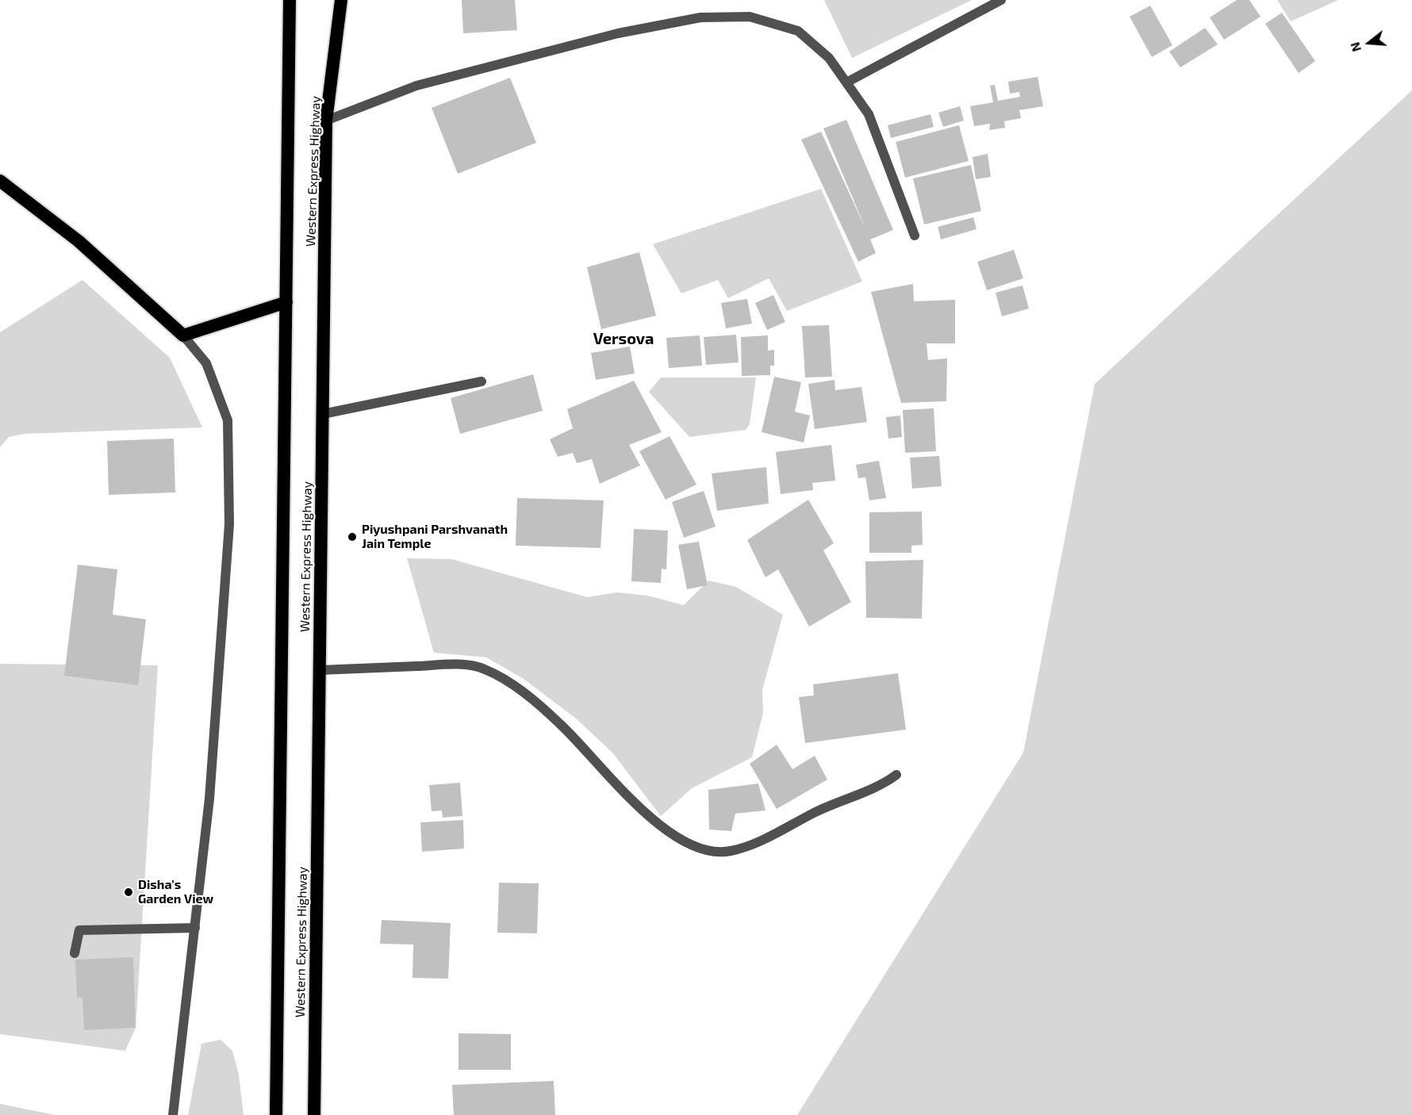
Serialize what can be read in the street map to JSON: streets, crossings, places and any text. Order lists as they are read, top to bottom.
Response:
{
  "streets": {
    "highway": ["Western Express Highway"]
  },
  "districts": ["Versova"],
  "places": ["Piyushpani Parshvanath Jain Temple", "Disha's Garden View"],
  "north": "left"
}
